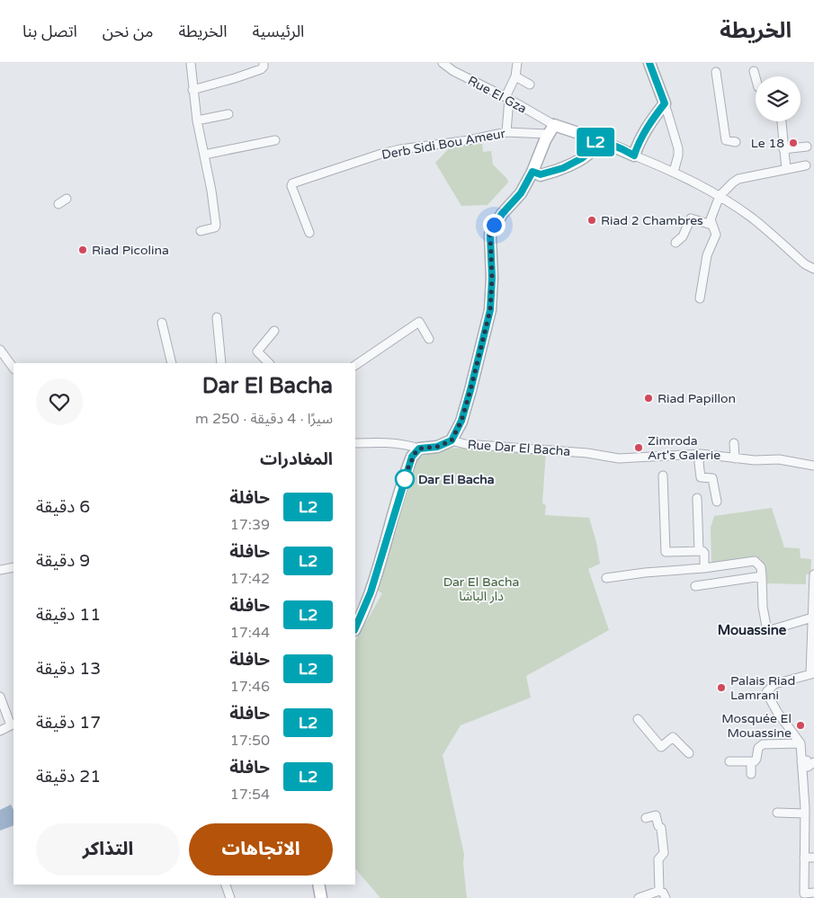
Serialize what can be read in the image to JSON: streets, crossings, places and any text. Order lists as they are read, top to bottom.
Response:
{
  "streets": {
    "street": ["Rue El Gza", "Derb Sidi Bou Ameur", "Rue Dar El Bacha"]
  },
  "crossings": [
    ["Rue El Gza", "Derb Sidi Bou Ameur"]
  ],
  "districts": ["Mouassine"],
  "parks": ["Dar El Bacha دار الباشا"],
  "places": [
    "Le 18",
    "Riad 2 Chambres",
    "Riad Picolina",
    "Riad Papillon",
    "Zimroda Art's Galerie",
    "Dar El Bacha",
    "Palais Riad Lamrani",
    "Mosquée El Mouassine"
  ],
  "lines": ["bus line L2"],
  "page": {
    "header": "الخريطة",
    "nav": [
      "الرئيسية",
      "الخريطة",
      "من نحن",
      "اتصل بنا"
    ],
    "on_map": "L2",
    "heading": [
      ["Dar El Bacha", "سيرًا · 4 دقيقة · 250 m"],
      "المغادرات"
    ],
    "list": [
      {
        "mark": "L2",
        "name": "حافلة",
        "note": "17:39",
        "value": "6 دقيقة"
      },
      {
        "mark": "L2",
        "name": "حافلة",
        "note": "17:42",
        "value": "9 دقيقة"
      },
      {
        "mark": "L2",
        "name": "حافلة",
        "note": "17:44",
        "value": "11 دقيقة"
      },
      {
        "mark": "L2",
        "name": "حافلة",
        "note": "17:46",
        "value": "13 دقيقة"
      },
      {
        "mark": "L2",
        "name": "حافلة",
        "note": "17:50",
        "value": "17 دقيقة"
      },
      {
        "mark": "L2",
        "name": "حافلة",
        "note": "17:54",
        "value": "21 دقيقة"
      }
    ],
    "buttons": ["الاتجاهات", "التذاكر"]
  }
}
